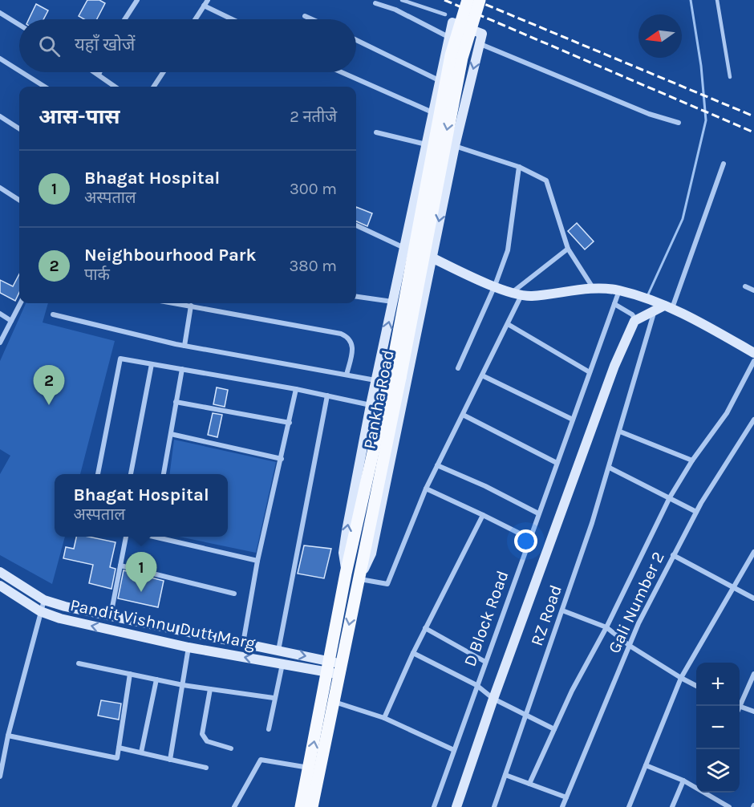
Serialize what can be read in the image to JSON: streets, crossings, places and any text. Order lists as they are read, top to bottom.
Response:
{
  "streets": {
    "main road": ["Pankha Road"],
    "street": [
      "Gali Number 2",
      "RZ Road",
      "D Block Road",
      "Pandit Vishnu Dutt Marg"
    ]
  },
  "crossings": [
    ["Pankha Road", "Pandit Vishnu Dutt Marg"]
  ],
  "north": "left",
  "page": {
    "search": "यहाँ खोजें",
    "heading": ["आस-पास", "2 नतीजे"],
    "list": [
      {
        "mark": "1",
        "name": "Bhagat Hospital",
        "note": "अस्पताल",
        "value": "300 m"
      },
      {
        "mark": "2",
        "name": "Neighbourhood Park",
        "note": "पार्क",
        "value": "380 m"
      }
    ],
    "pins": ["2", "1"],
    "popup": ["Bhagat Hospital", "अस्पताल"],
    "map_buttons": ["+", "−"]
  }
}
